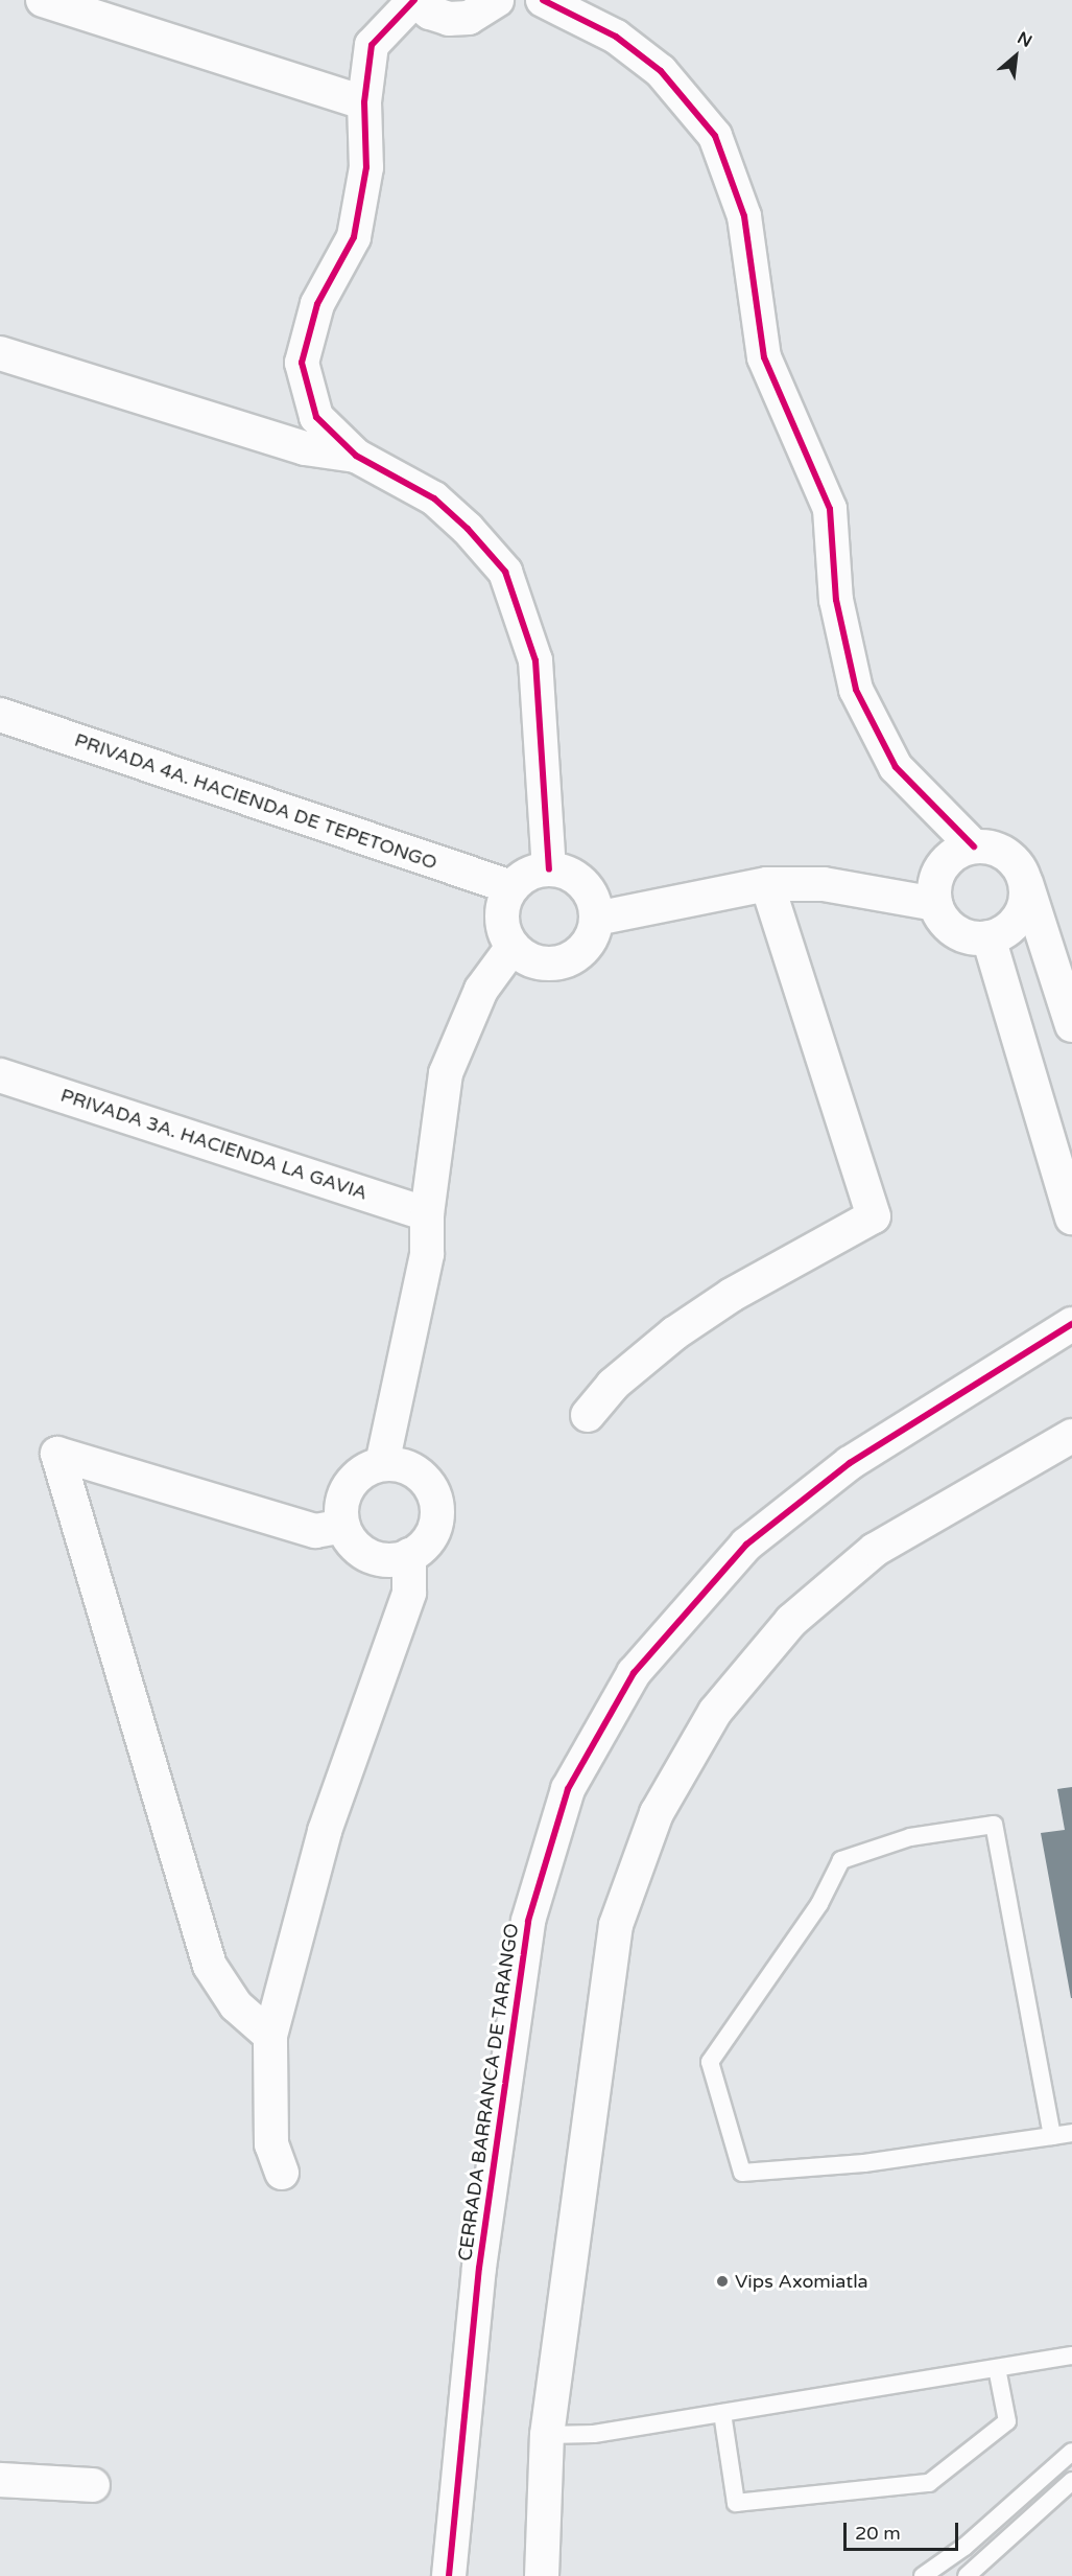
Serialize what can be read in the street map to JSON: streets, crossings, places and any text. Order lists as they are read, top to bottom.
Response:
{
  "streets": {
    "street": ["PRIVADA 4A. HACIENDA DE TEPETONGO", "PRIVADA 3A. HACIENDA LA GAVIA", "CERRADA BARRANCA DE TARANGO"]
  },
  "places": ["Vips Axomiatla"],
  "scale_bar": "20 m",
  "north": "top right"
}
